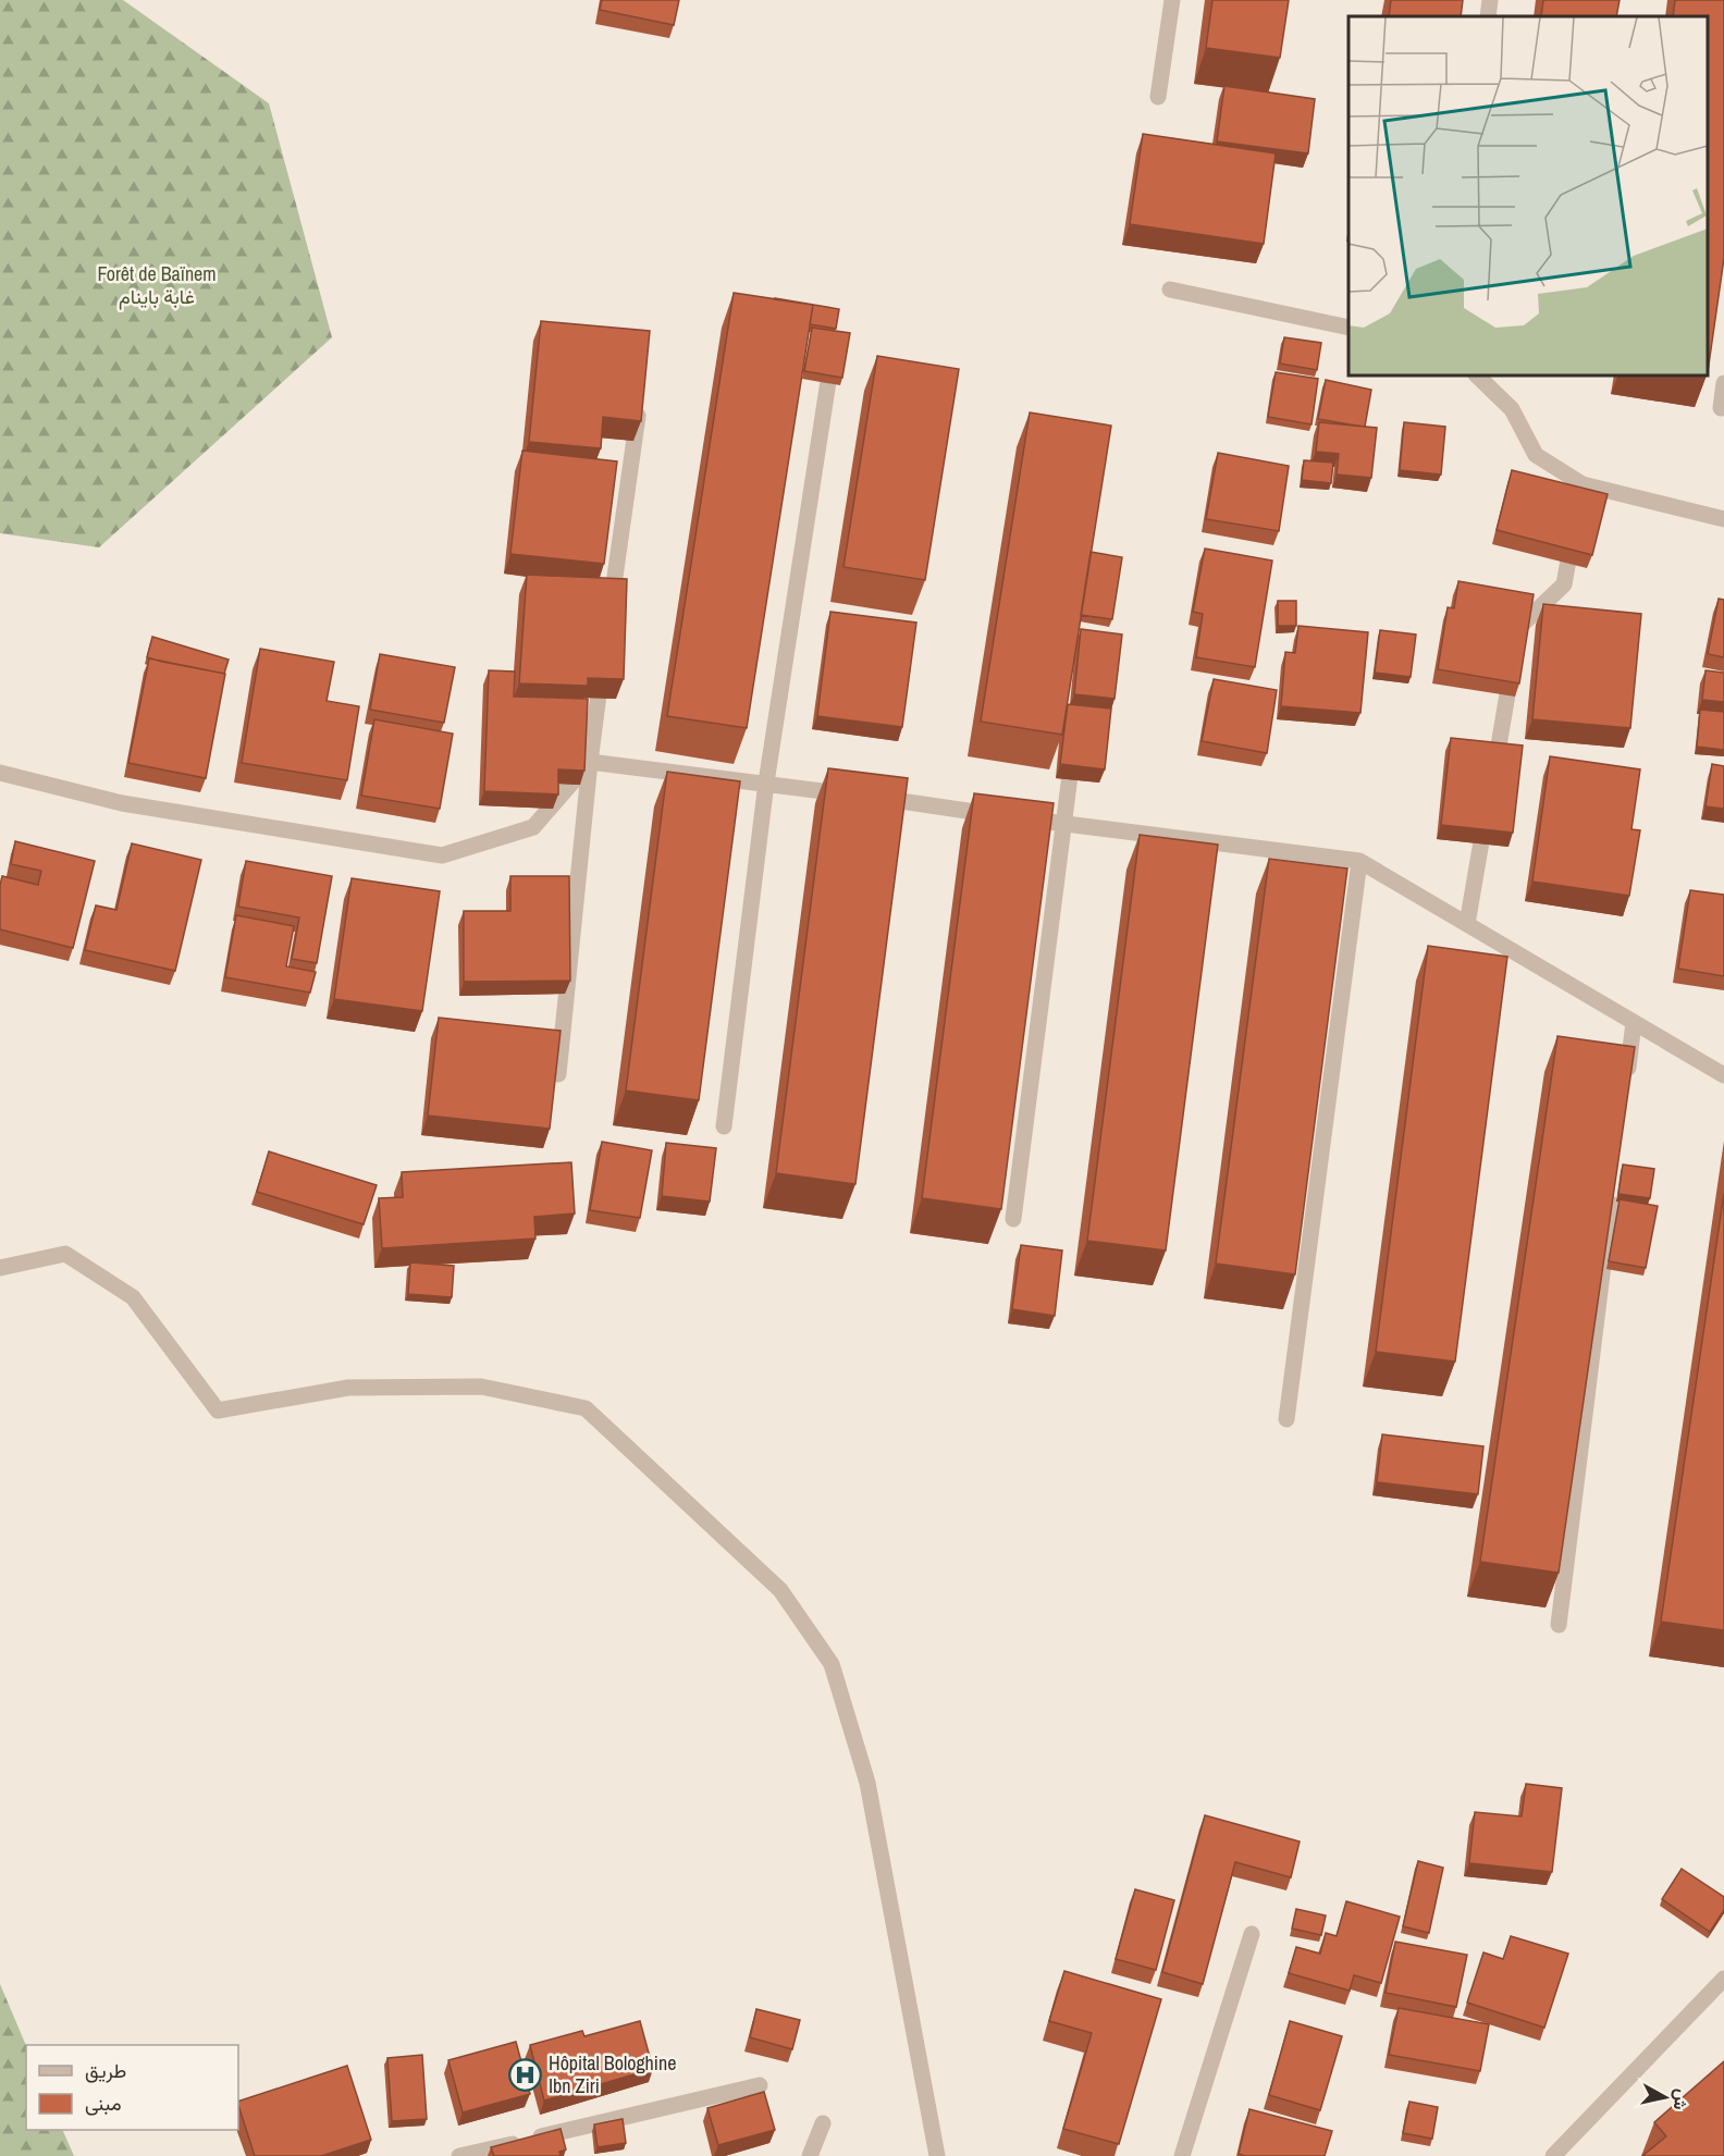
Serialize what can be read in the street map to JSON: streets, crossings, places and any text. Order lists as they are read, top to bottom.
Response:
{
  "parks": ["Forêt de Baïnem غابة باينام"],
  "places": {
    "hospital": ["Hôpital Bologhine Ibn Ziri"]
  },
  "legend": ["طريق", "مبنى"],
  "north": "right"
}
